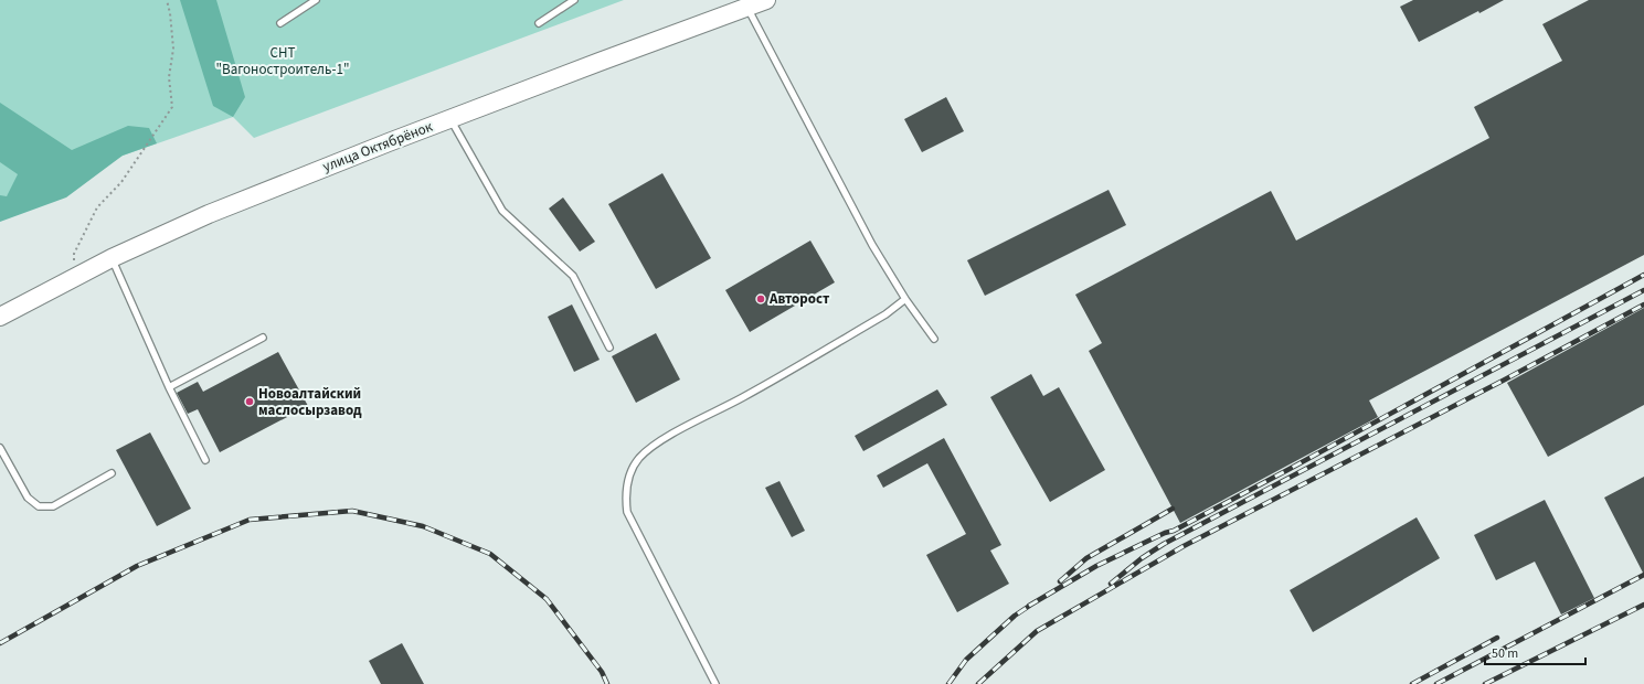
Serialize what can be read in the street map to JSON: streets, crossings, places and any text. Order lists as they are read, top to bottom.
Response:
{
  "streets": {
    "street": ["улица Октябрёнок"]
  },
  "parks": ["СНТ \"Вагоностроитель-1\""],
  "places": ["Авторост", "Новоалтайский маслосырзавод"],
  "scale_bar": "50 m"
}
